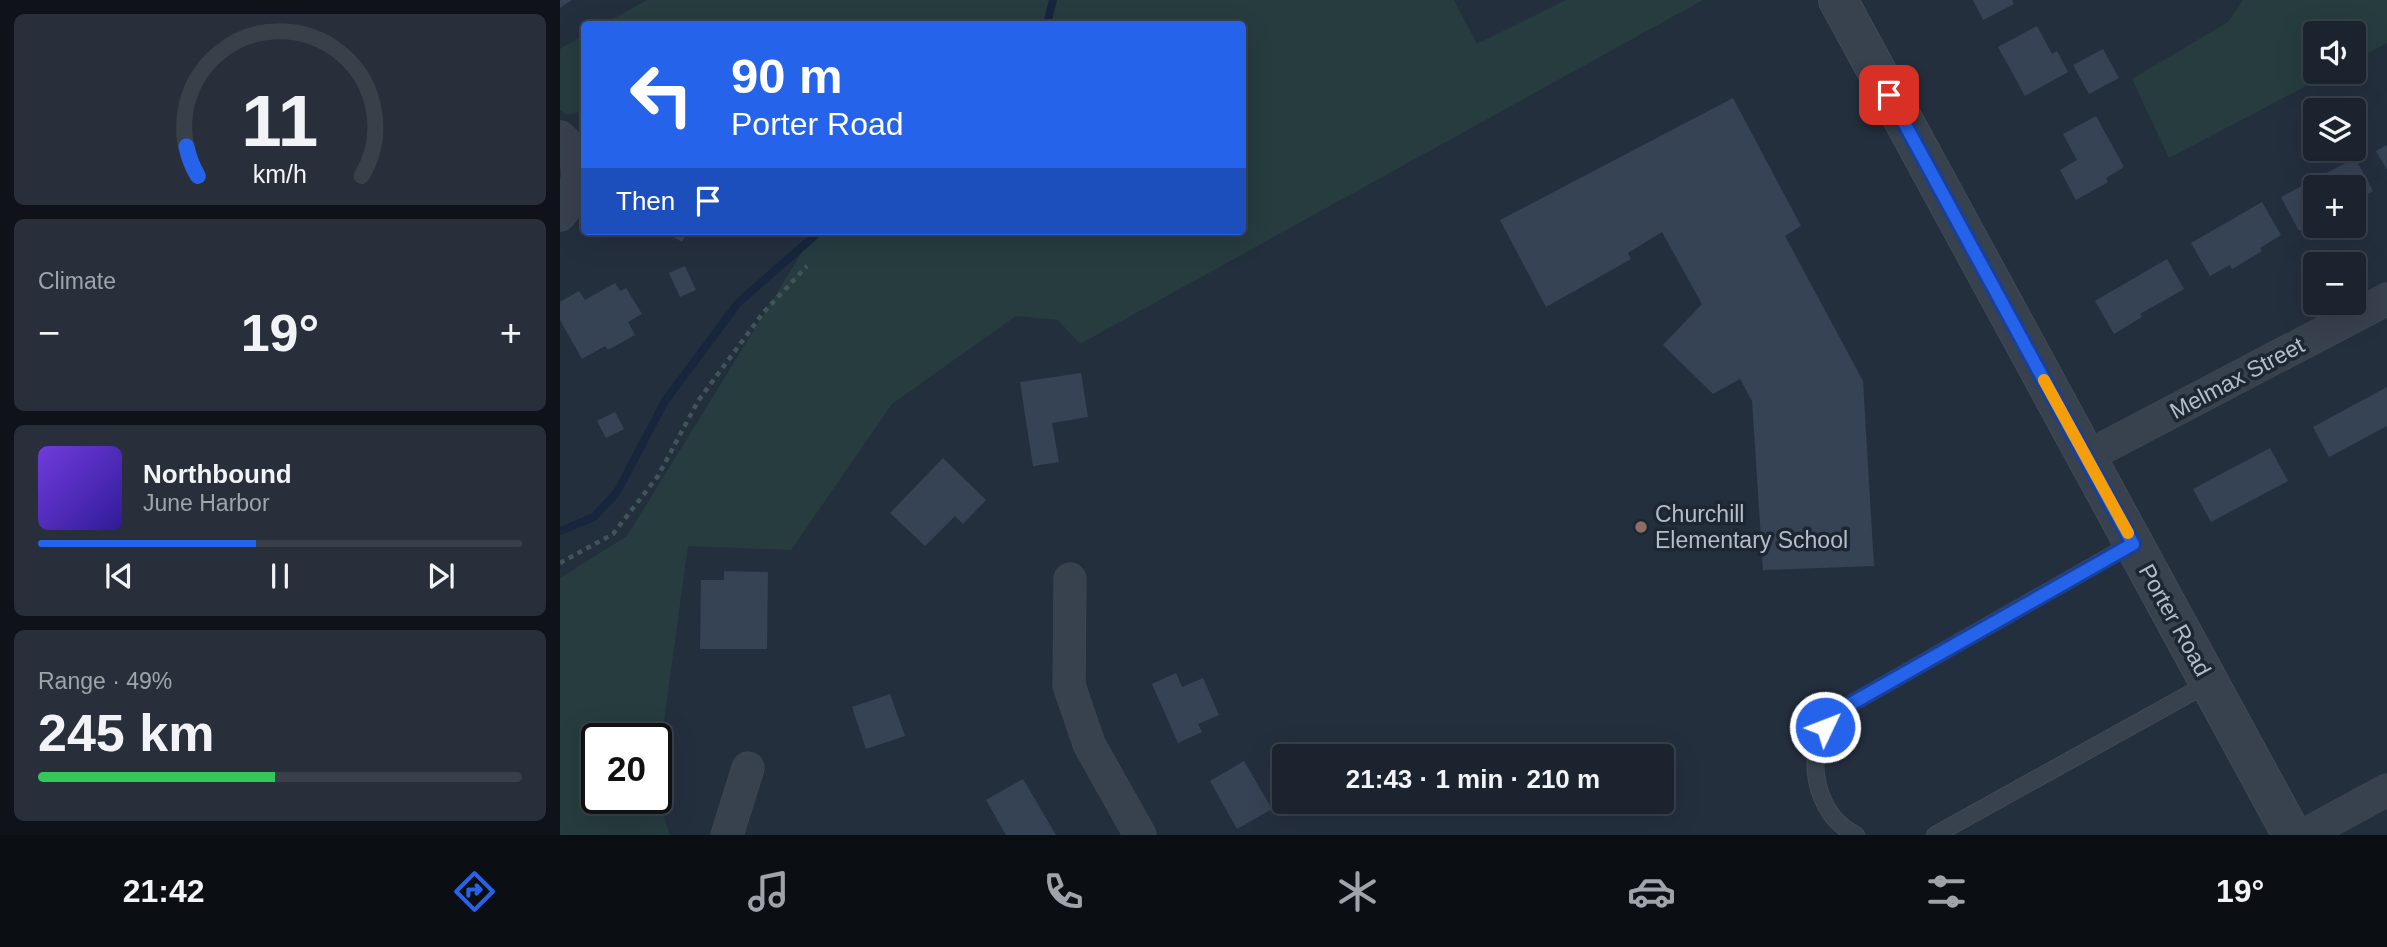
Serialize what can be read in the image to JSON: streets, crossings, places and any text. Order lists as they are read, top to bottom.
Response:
{
  "streets": {
    "street": ["Melmax Street", "Porter Road"]
  },
  "crossings": [
    ["Melmax Street", "Porter Road"]
  ],
  "places": ["Churchill Elementary School"],
  "page": {
    "map_buttons": ["+", "−"],
    "turn": ["90 m", "Porter Road"],
    "then": "Then",
    "tile": [
      "Climate",
      ["Range · 49%", "245 km"]
    ],
    "heat": ["−", "19°", "+"],
    "song": ["Northbound", "June Harbor"],
    "limit": "20",
    "trip": "21:43 · 1 min · 210 m",
    "tabs": ["21:42", "19°"],
    "gauge": ["11", "km/h"]
  }
}
